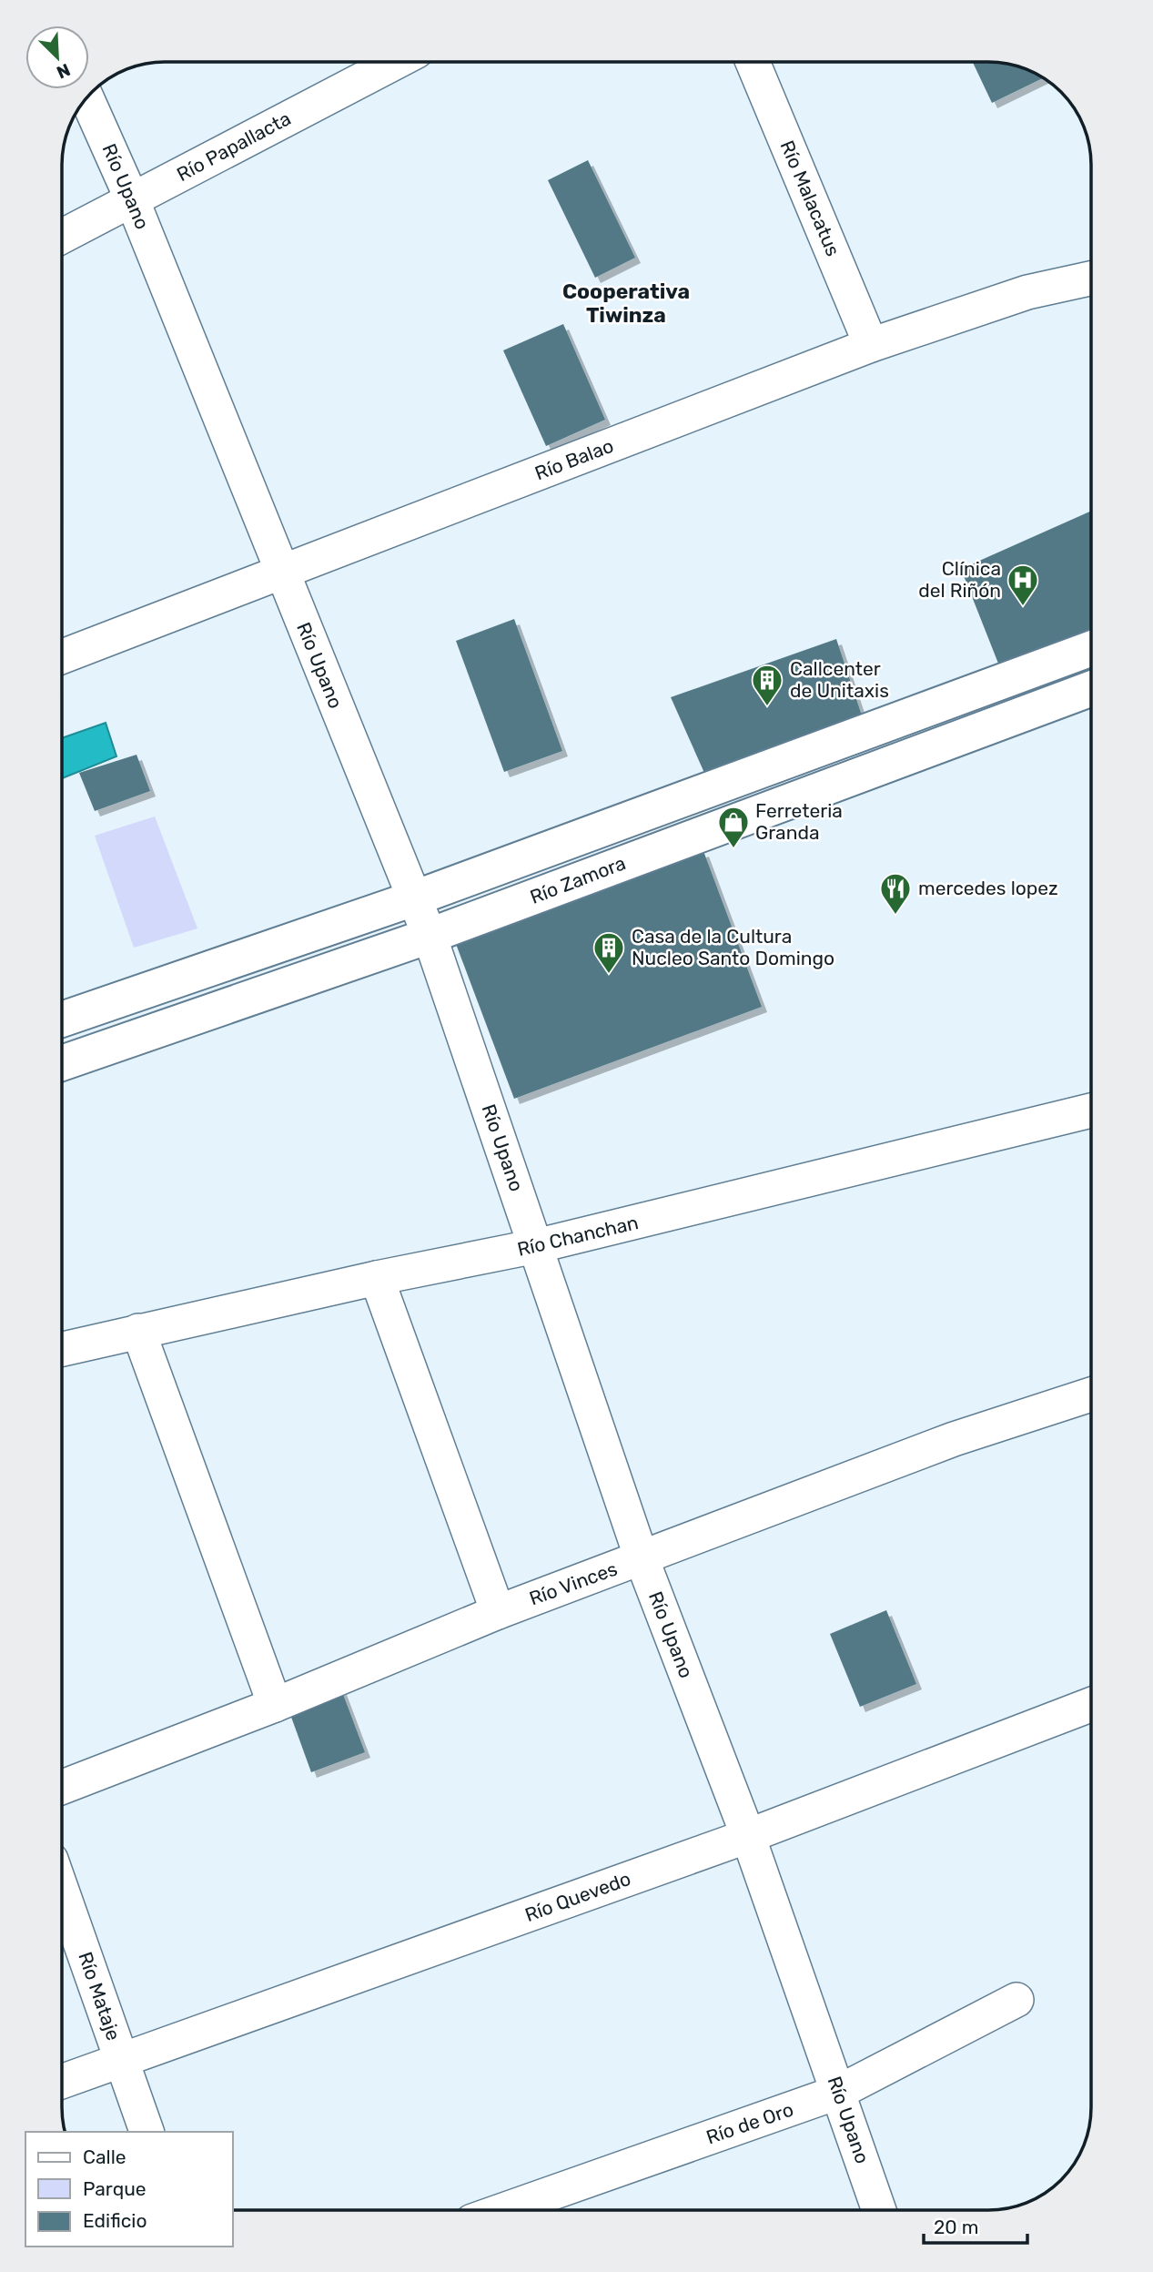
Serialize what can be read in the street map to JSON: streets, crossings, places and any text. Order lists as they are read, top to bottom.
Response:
{
  "streets": {
    "street": [
      "Río Papallacta",
      "Río Upano",
      "Río Malacatus",
      "Río Balao",
      "Río Zamora",
      "Río Chanchan",
      "Río Vinces",
      "Río Quevedo",
      "Río Mataje",
      "Río de Oro"
    ]
  },
  "crossings": [
    ["Río Papallacta", "Río Upano"],
    ["Río Upano", "Río Balao"],
    ["Río Upano", "Río Zamora"],
    ["Río Upano", "Río Chanchan"],
    ["Río Upano", "Río Vinces"],
    ["Río Upano", "Río Quevedo"],
    ["Río Upano", "Río de Oro"],
    ["Río Malacatus", "Río Balao"],
    ["Río Quevedo", "Río Mataje"]
  ],
  "districts": ["Cooperativa Tiwinza"],
  "places": {
    "hospital": ["Clínica del Riñón"],
    "building": ["Callcenter de Unitaxis", "Casa de la Cultura Nucleo Santo Domingo"],
    "shop": ["Ferreteria Granda"],
    "restaurant": ["mercedes lopez"]
  },
  "legend": ["Calle", "Parque", "Edificio"],
  "scale_bar": "20 m",
  "north": "bottom right"
}
